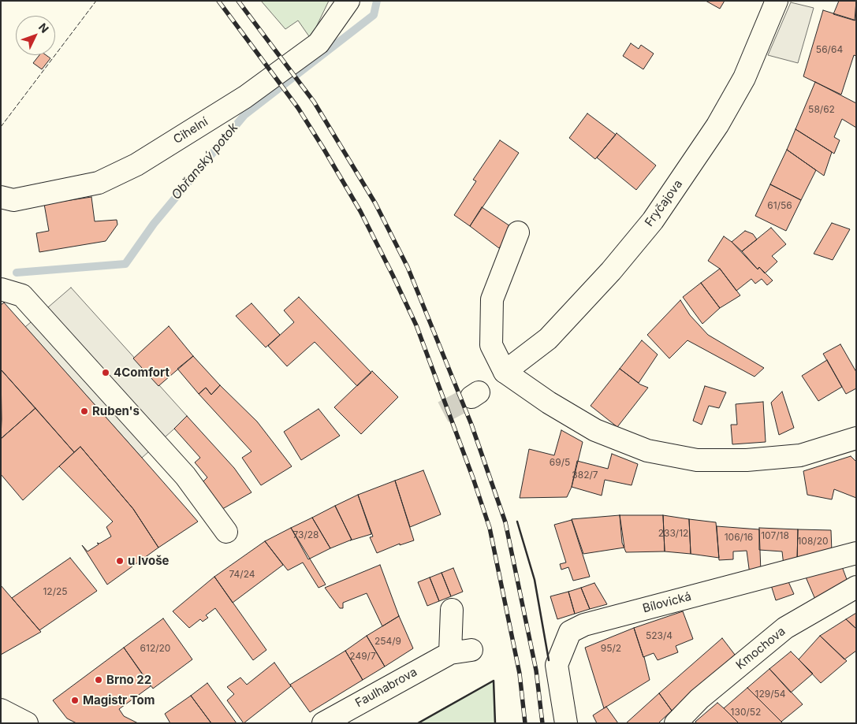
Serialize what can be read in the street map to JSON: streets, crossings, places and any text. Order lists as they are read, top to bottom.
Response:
{
  "streets": {
    "street": [
      "Cihelní",
      "Fryčajova",
      "Bílovická",
      "Kmochova",
      "Faulhabrova"
    ]
  },
  "water": ["Obřanský potok"],
  "places": [
    "4Comfort",
    "Ruben's",
    "u Ivoše",
    "Brno 22",
    "Magistr Tom"
  ],
  "house_numbers": [
    "56/64",
    "58/62",
    "61/56",
    "69/5",
    "382/7",
    "233/12",
    "73/28",
    "107/18",
    "106/16",
    "108/20",
    "74/24",
    "12/25",
    "523/4",
    "254/9",
    "612/20",
    "95/2",
    "249/7",
    "129/54",
    "130/52"
  ],
  "north": "top right"
}
